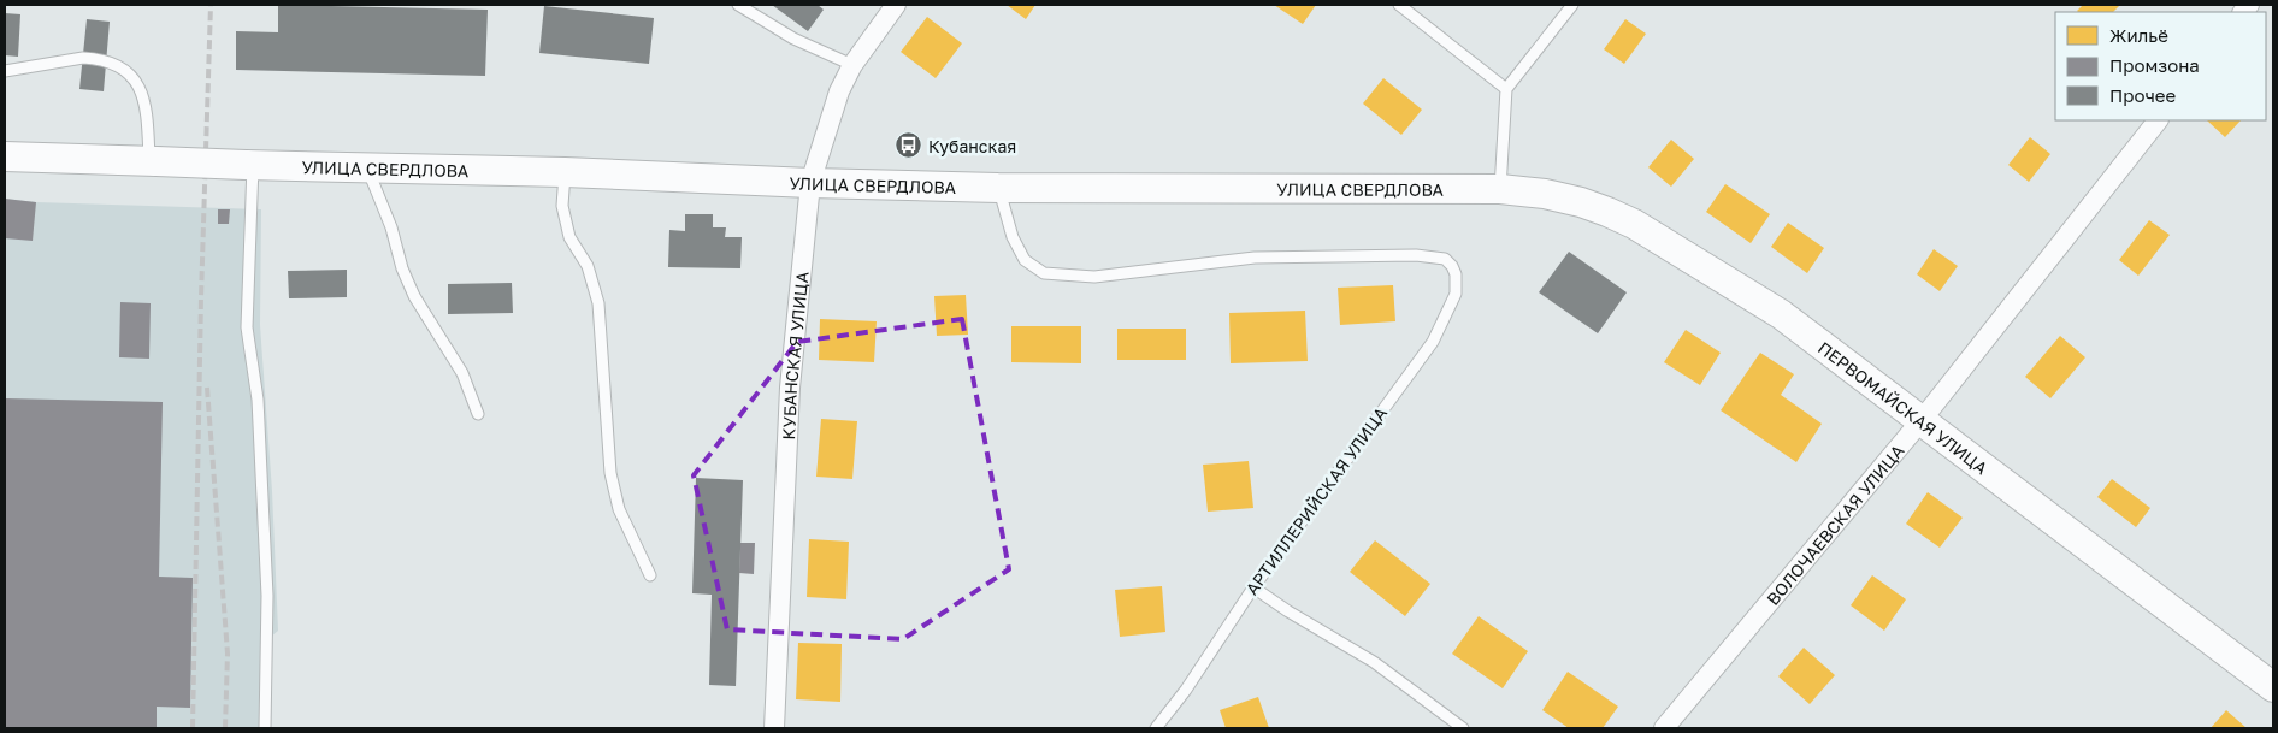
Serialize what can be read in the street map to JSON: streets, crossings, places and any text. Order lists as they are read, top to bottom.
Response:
{
  "streets": {
    "main road": ["УЛИЦА СВЕРДЛОВА", "ПЕРВОМАЙСКАЯ УЛИЦА"],
    "street": ["КУБАНСКАЯ УЛИЦА", "ВОЛОЧАЕВСКАЯ УЛИЦА"],
    "lane": ["АРТИЛЛЕРИЙСКАЯ УЛИЦА"]
  },
  "crossings": [
    ["УЛИЦА СВЕРДЛОВА", "КУБАНСКАЯ УЛИЦА"],
    ["УЛИЦА СВЕРДЛОВА", "ПЕРВОМАЙСКАЯ УЛИЦА"],
    ["УЛИЦА СВЕРДЛОВА", "АРТИЛЛЕРИЙСКАЯ УЛИЦА"],
    ["ПЕРВОМАЙСКАЯ УЛИЦА", "ВОЛОЧАЕВСКАЯ УЛИЦА"]
  ],
  "places": {
    "bus stop": ["Кубанская"]
  },
  "legend": ["Жильё", "Промзона", "Прочее"]
}
